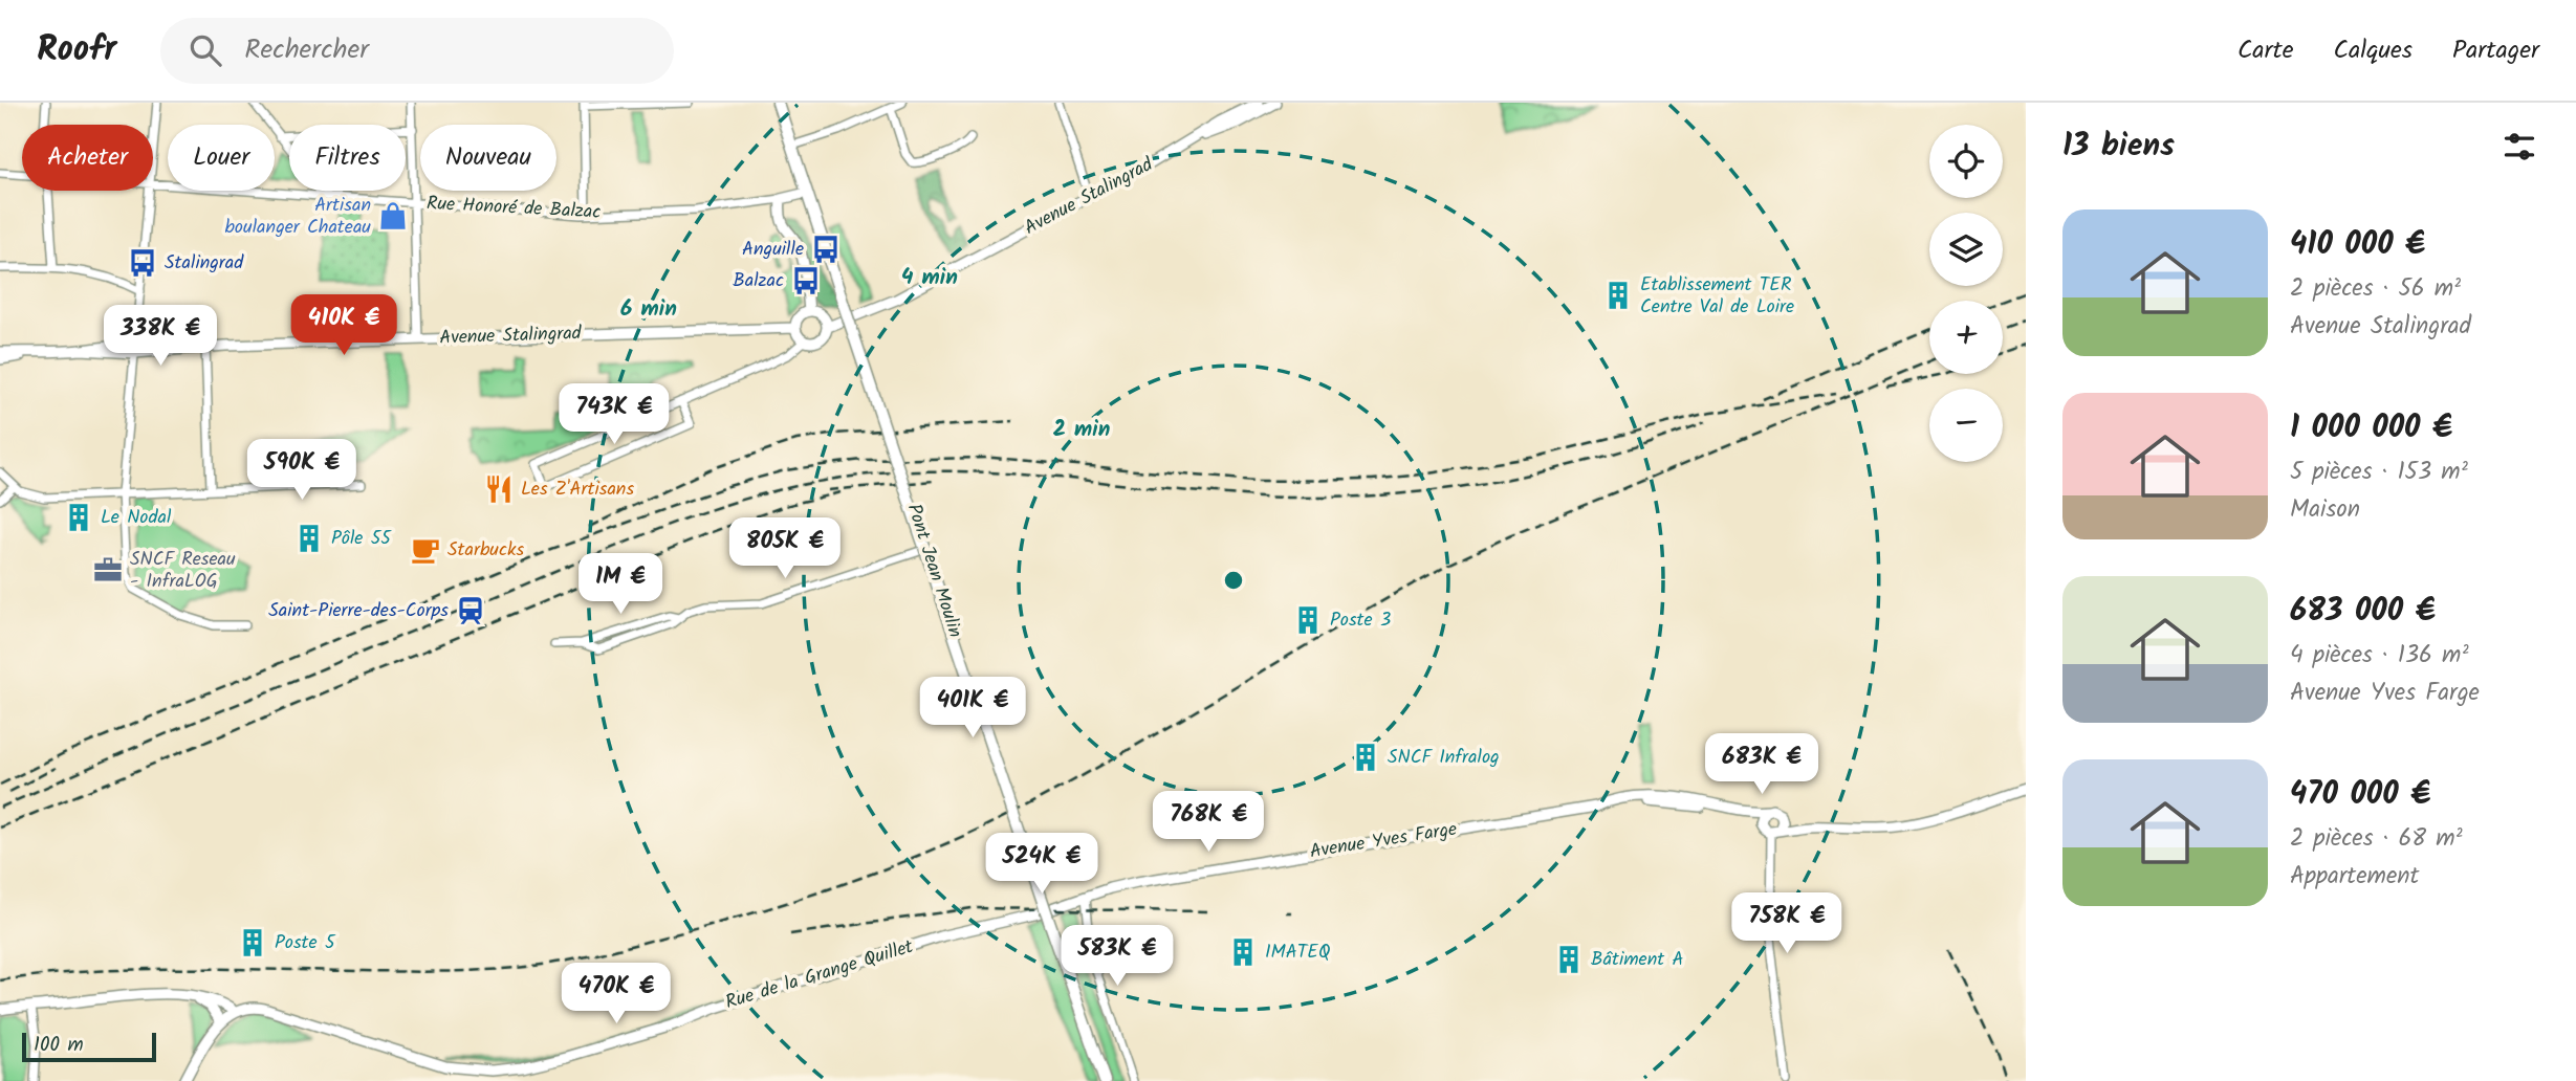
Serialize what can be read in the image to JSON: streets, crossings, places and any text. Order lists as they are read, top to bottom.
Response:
{
  "streets": {
    "main road": ["Pont Jean Moulin"],
    "street": [
      "Avenue Stalingrad",
      "Rue Honoré de Balzac",
      "Avenue Yves Farge",
      "Rue de la Grange Quillet"
    ]
  },
  "crossings": [
    ["Rue Honoré de Balzac", "Pont Jean Moulin"],
    ["Avenue Yves Farge", "Rue de la Grange Quillet"]
  ],
  "places": {
    "shop": ["Artisan boulanger Chateau"],
    "bus stop": ["Anguille", "Stalingrad", "Balzac"],
    "building": [
      "Etablissement TER Centre Val de Loire",
      "Le Nodal",
      "Pôle 55",
      "Poste 3",
      "SNCF Infralog",
      "Poste 5",
      "IMATEQ",
      "Bâtiment A"
    ],
    "restaurant": ["Les Z'Artisans"],
    "cafe": ["Starbucks"],
    "office": ["SNCF Reseau - InfraLOG"],
    "station": ["Saint-Pierre-des-Corps"]
  },
  "scale_bar": "100 m",
  "page": {
    "header": "Roofr",
    "search": "Rechercher",
    "nav": ["Carte", "Calques", "Partager"],
    "heading": "13 biens",
    "map_buttons": ["+", "−"],
    "chip": [
      "Acheter",
      "Louer",
      "Filtres",
      "Nouveau"
    ],
    "list": [
      {
        "name": "410 000 €",
        "note": "2 pièces · 56 m² · Avenue Stalingrad"
      },
      {
        "name": "1 000 000 €",
        "note": "5 pièces · 153 m² · Maison"
      },
      {
        "name": "683 000 €",
        "note": "4 pièces · 136 m² · Avenue Yves Farge"
      },
      {
        "name": "470 000 €",
        "note": "2 pièces · 68 m² · Appartement"
      }
    ],
    "price": [
      "410K €",
      "338K €",
      "743K €",
      "590K €",
      "805K €",
      "1M €",
      "401K €",
      "683K €",
      "768K €",
      "524K €",
      "758K €",
      "583K €",
      "470K €"
    ],
    "scale": "100 m"
  },
  "rings": ["4 min", "6 min", "2 min"]
}
